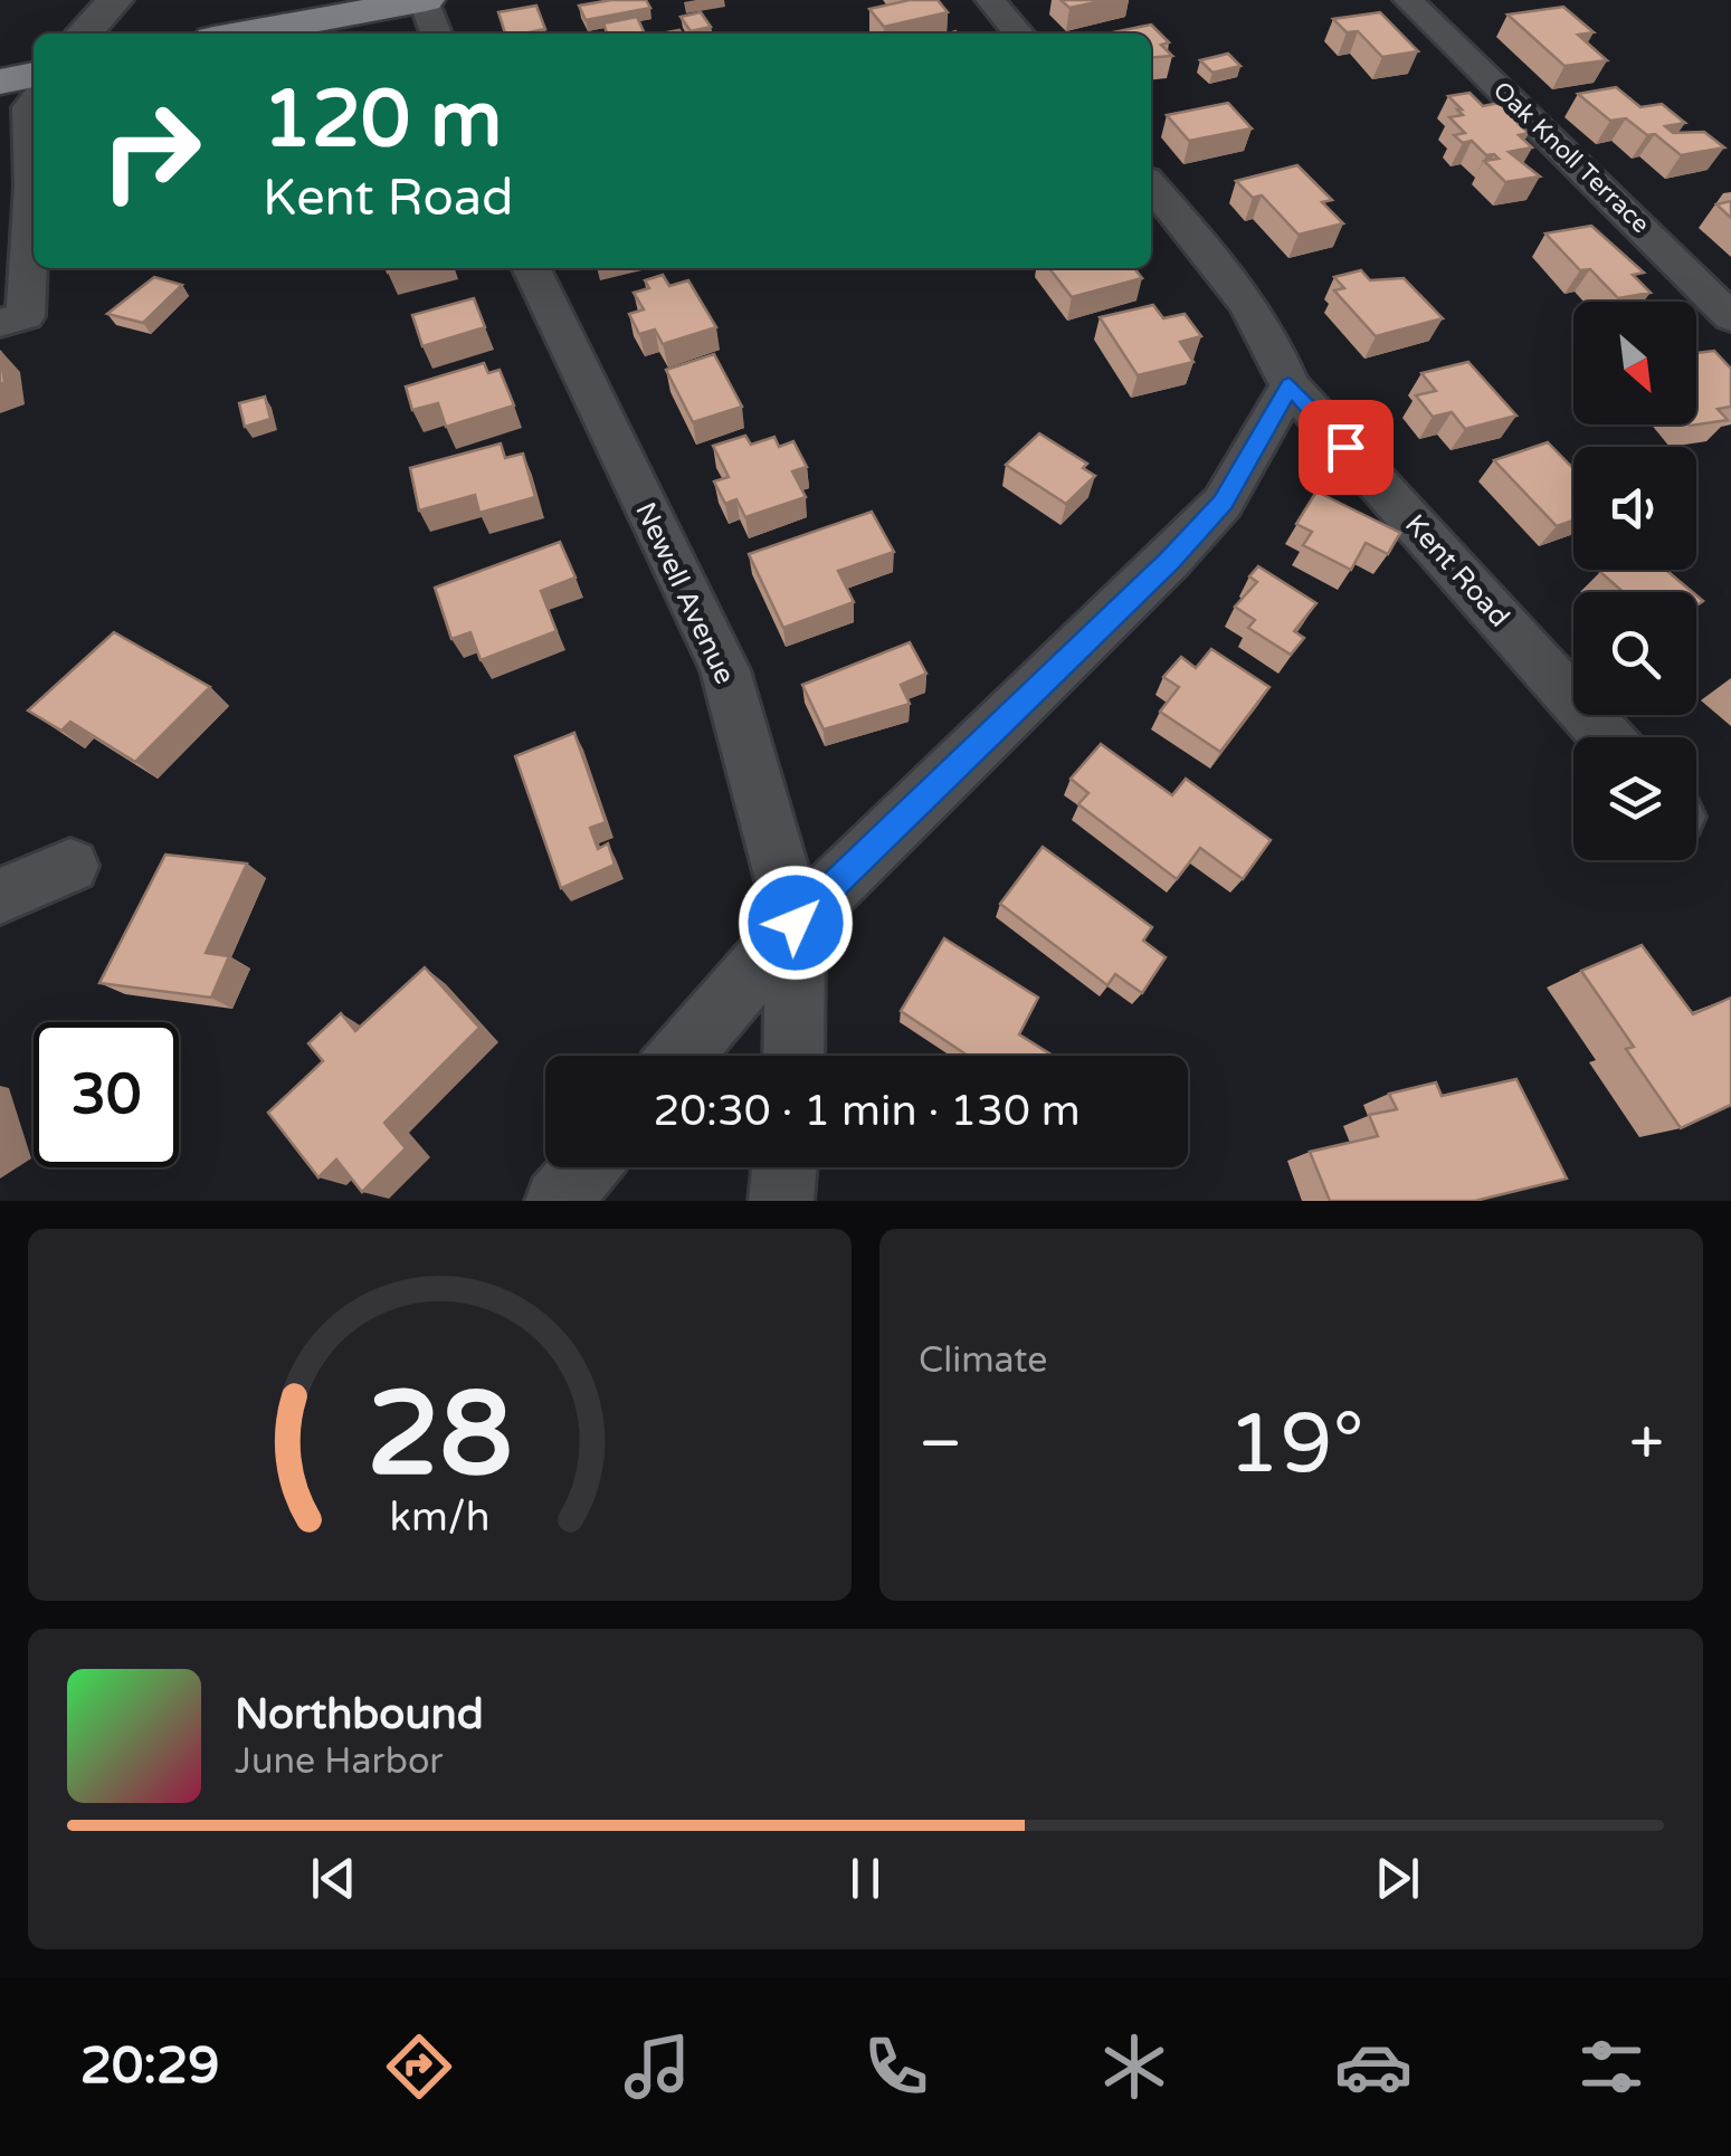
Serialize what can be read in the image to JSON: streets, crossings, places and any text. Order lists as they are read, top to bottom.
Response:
{
  "streets": {
    "street": ["Oak Knoll Terrace", "Kent Road", "Newell Avenue"]
  },
  "north": "bottom right",
  "page": {
    "turn": ["120 m", "Kent Road"],
    "limit": "30",
    "trip": "20:30 · 1 min · 130 m",
    "tile": "Climate",
    "heat": ["−", "19°", "+"],
    "song": ["Northbound", "June Harbor"],
    "tabs": "20:29",
    "gauge": ["28", "km/h"]
  }
}
